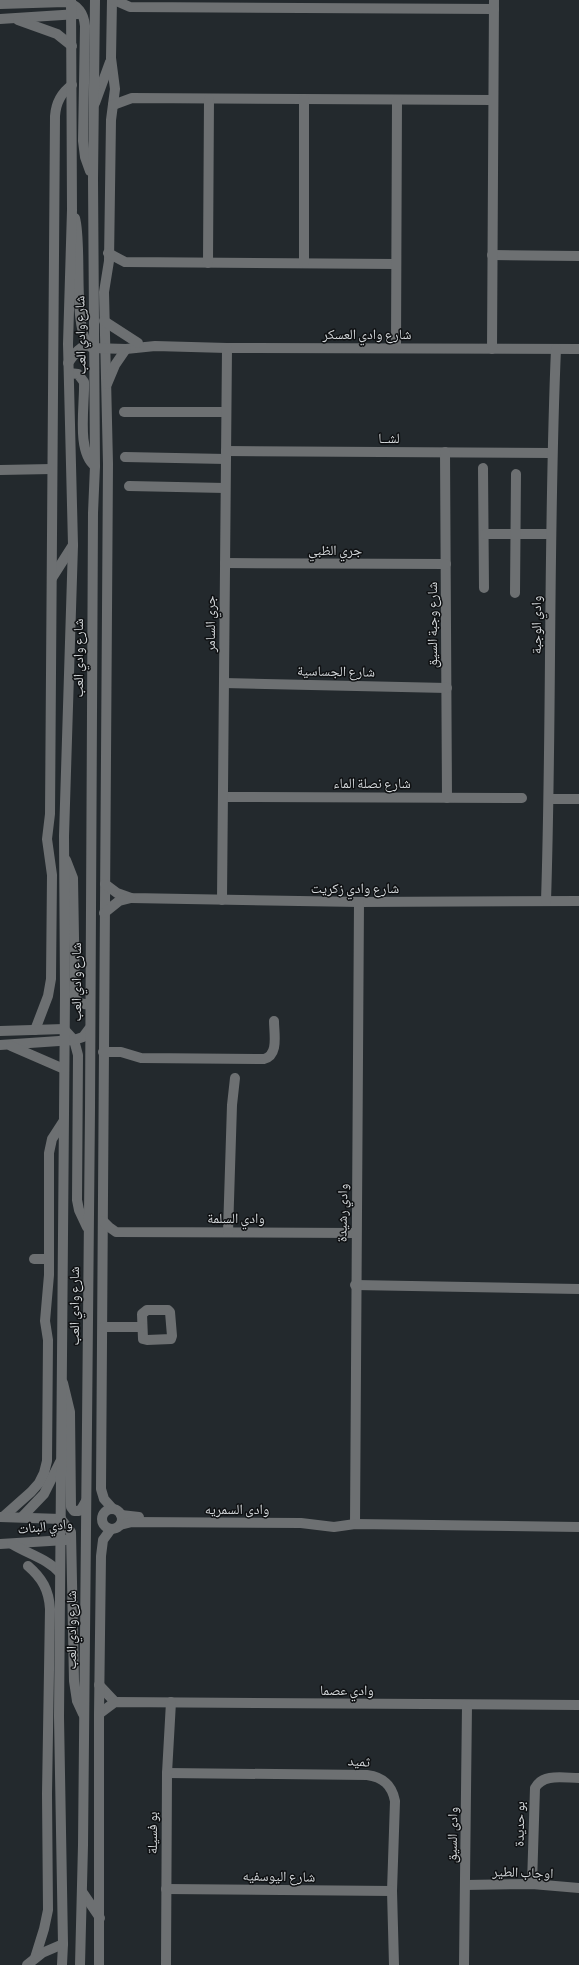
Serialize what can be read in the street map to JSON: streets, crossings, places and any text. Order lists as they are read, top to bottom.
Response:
{
  "streets": {
    "street": [
      "شارع وادي العسكر",
      "شارع وادي العب",
      "لشــا",
      "جري الظبي",
      "جري السامر",
      "شارع وجبة السيق",
      "وادي الوجبة",
      "شارع الجساسية",
      "شارع نصلة الماء",
      "شارع وادي زكريت",
      "وادي رشيدة",
      "وادي السلمة",
      "وادى السمريه",
      "وادي البنات",
      "وادي عصما",
      "ثميد",
      "بو حديدة",
      "بو فسيلة",
      "وادى السيق",
      "اوجاب الطير",
      "شارع اليوسفيه"
    ]
  },
  "crossings": [
    ["شارع وادي العسكر", "شارع وادي العب"],
    ["شارع وادي العسكر", "جري السامر"],
    ["شارع وادي العسكر", "وادي الوجبة"],
    ["شارع وادي العب", "وادي البنات"],
    ["لشــا", "جري السامر"],
    ["لشــا", "شارع وجبة السيق"],
    ["لشــا", "وادي الوجبة"],
    ["جري الظبي", "جري السامر"],
    ["جري الظبي", "شارع وجبة السيق"],
    ["جري السامر", "شارع الجساسية"],
    ["جري السامر", "شارع نصلة الماء"],
    ["جري السامر", "شارع وادي زكريت"],
    ["شارع وجبة السيق", "شارع الجساسية"],
    ["شارع وجبة السيق", "شارع نصلة الماء"],
    ["وادي الوجبة", "شارع وادي زكريت"],
    ["شارع وادي زكريت", "وادي رشيدة"],
    ["وادي رشيدة", "وادي السلمة"],
    ["وادي رشيدة", "وادى السمريه"],
    ["وادي عصما", "بو فسيلة"],
    ["وادي عصما", "وادى السيق"],
    ["ثميد", "بو فسيلة"],
    ["ثميد", "شارع اليوسفيه"],
    ["بو حديدة", "اوجاب الطير"],
    ["بو فسيلة", "شارع اليوسفيه"],
    ["وادى السيق", "اوجاب الطير"]
  ]
}
